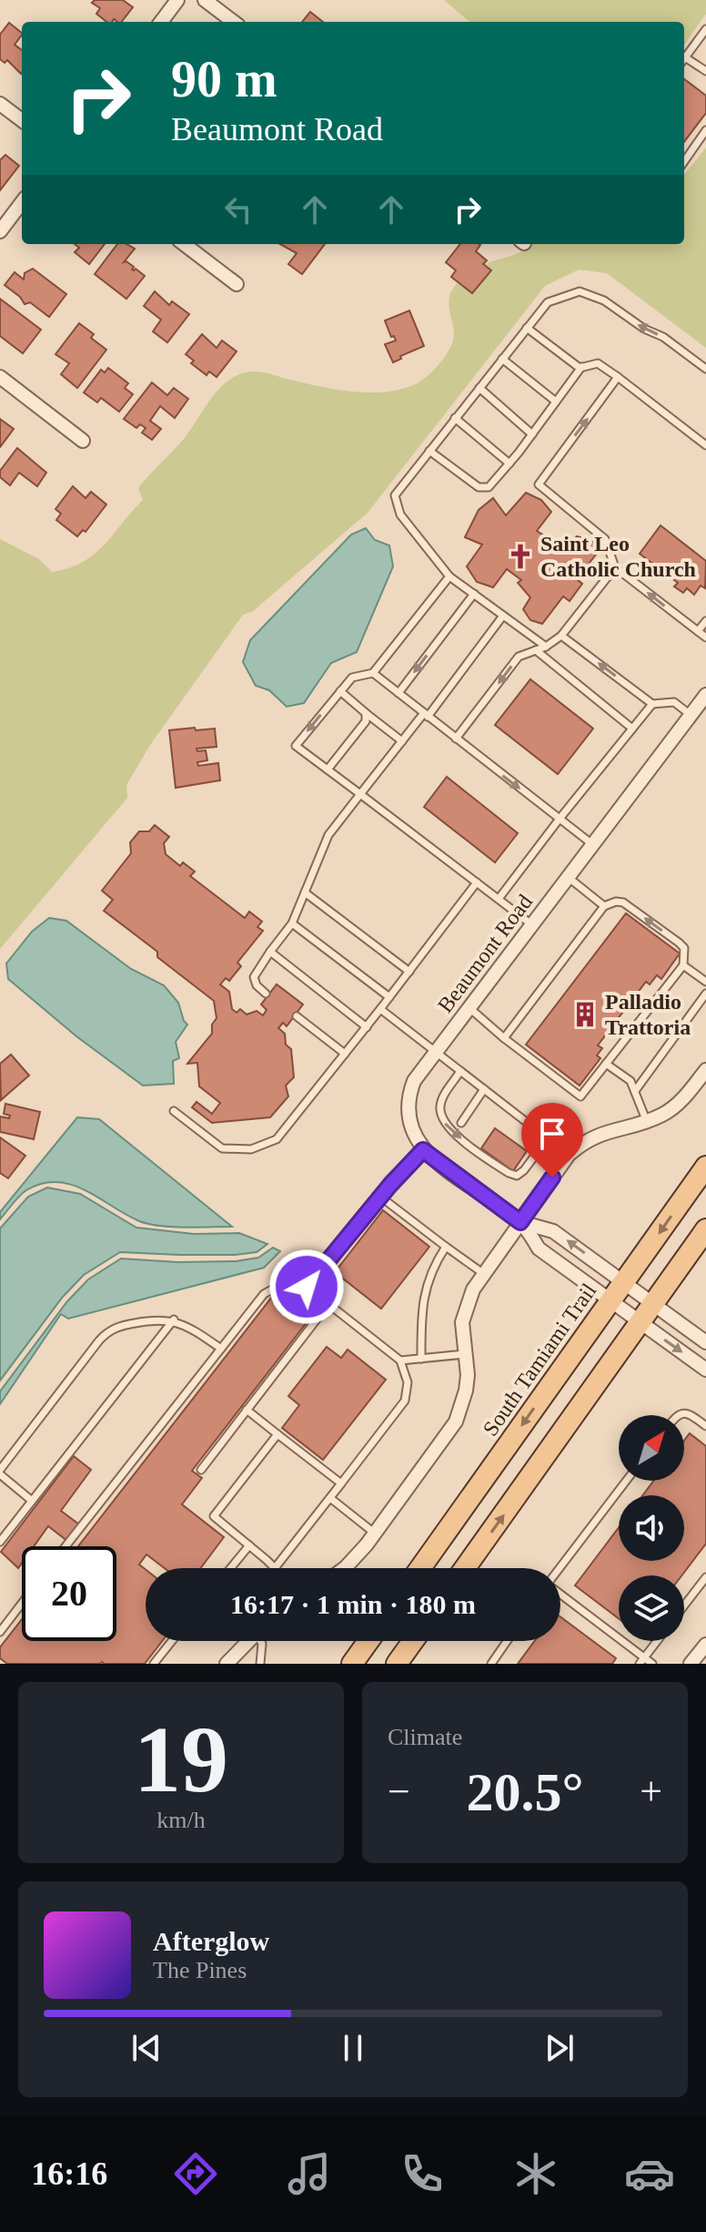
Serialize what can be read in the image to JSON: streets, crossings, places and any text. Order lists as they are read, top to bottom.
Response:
{
  "streets": {
    "main road": ["South Tamiami Trail"],
    "street": ["Beaumont Road"]
  },
  "crossings": [
    ["Beaumont Road", "South Tamiami Trail"]
  ],
  "places": {
    "church": ["Saint Leo Catholic Church"],
    "building": ["Palladio Trattoria"]
  },
  "north": "top right",
  "page": {
    "turn": ["90 m", "Beaumont Road"],
    "limit": "20",
    "trip": "16:17 · 1 min · 180 m",
    "tile": [
      ["19", "km/h"],
      "Climate"
    ],
    "heat": ["−", "20.5°", "+"],
    "song": ["Afterglow", "The Pines"],
    "tabs": "16:16"
  }
}
